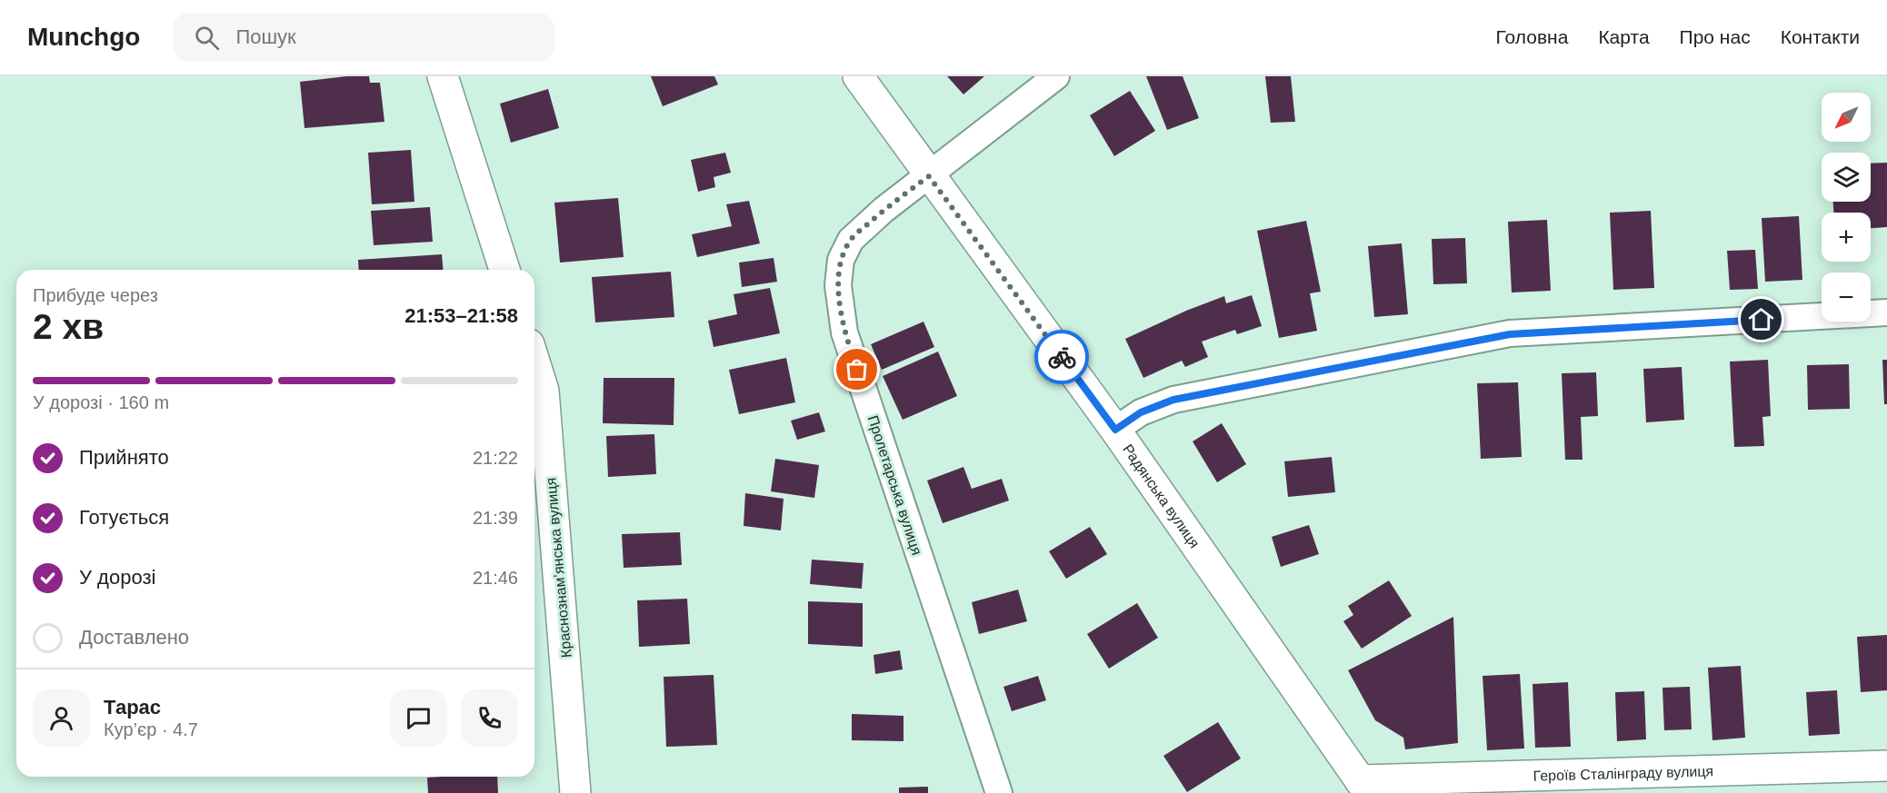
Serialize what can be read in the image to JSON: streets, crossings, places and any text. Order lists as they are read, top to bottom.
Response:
{
  "streets": {
    "street": [
      "Пролетарська вулиця",
      "Радянська вулиця",
      "Краснознамʼянська вулиця",
      "Героїв Сталінграду вулиця"
    ]
  },
  "crossings": [
    ["Пролетарська вулиця", "Радянська вулиця"],
    ["Радянська вулиця", "Героїв Сталінграду вулиця"]
  ],
  "north": "bottom left",
  "page": {
    "header": "Munchgo",
    "search": "Пошук",
    "nav": [
      "Головна",
      "Карта",
      "Про нас",
      "Контакти"
    ],
    "map_buttons": ["+", "−"],
    "heading": ["2 хв", "Прибуде через", "21:53–21:58"],
    "panel": ["Тарас", "Кур’єр · 4.7"],
    "bar": "У дорозі · 160 m",
    "list": [
      ["Прийнято", "21:22"],
      ["Готується", "21:39"],
      ["У дорозі", "21:46"],
      "Доставлено"
    ]
  }
}
